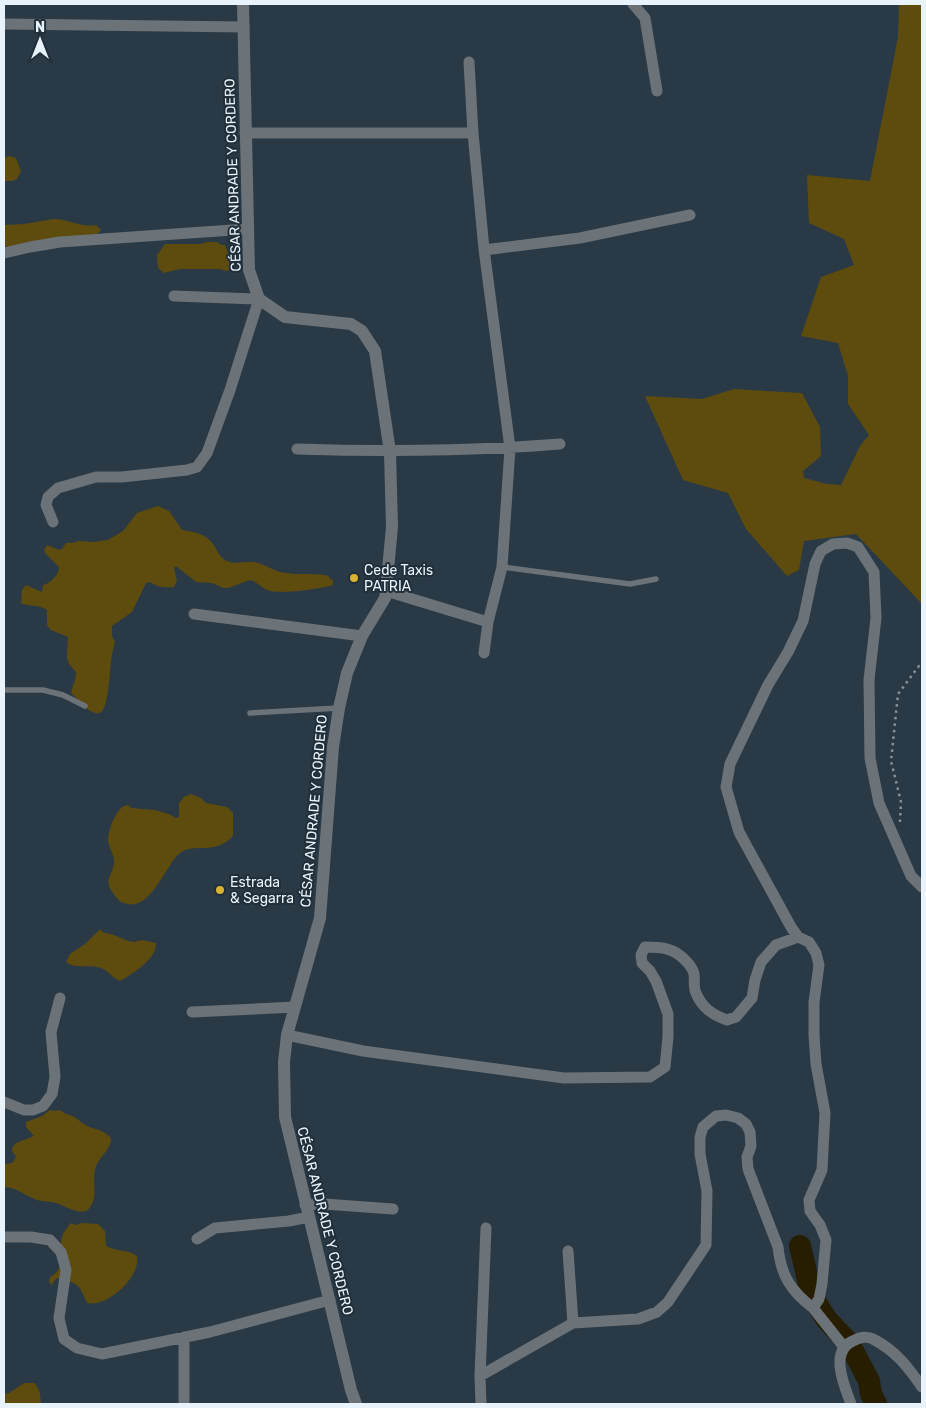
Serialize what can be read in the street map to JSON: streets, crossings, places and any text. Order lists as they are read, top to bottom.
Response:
{
  "streets": {
    "street": ["CÉSAR ANDRADE Y CORDERO"]
  },
  "places": ["Cede Taxis PATRIA", "Estrada & Segarra"],
  "north": "top"
}
